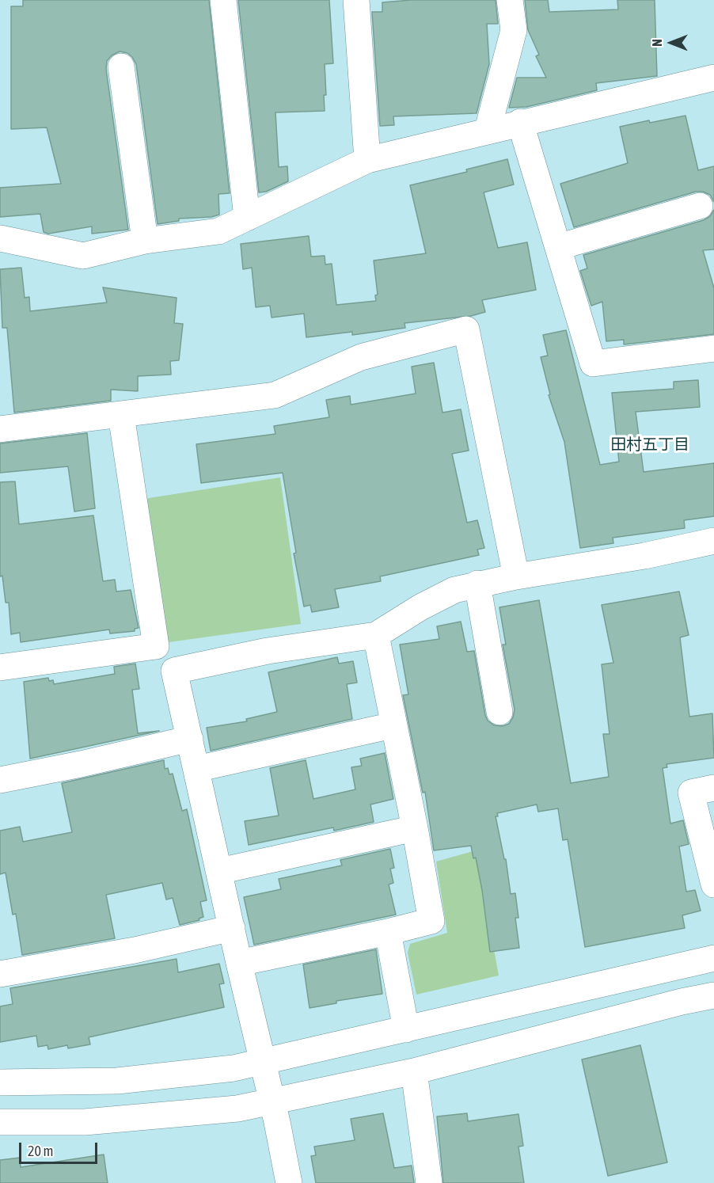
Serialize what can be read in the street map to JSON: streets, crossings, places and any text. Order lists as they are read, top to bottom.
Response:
{
  "districts": ["田村五丁目"],
  "scale_bar": "20 m",
  "north": "left"
}
